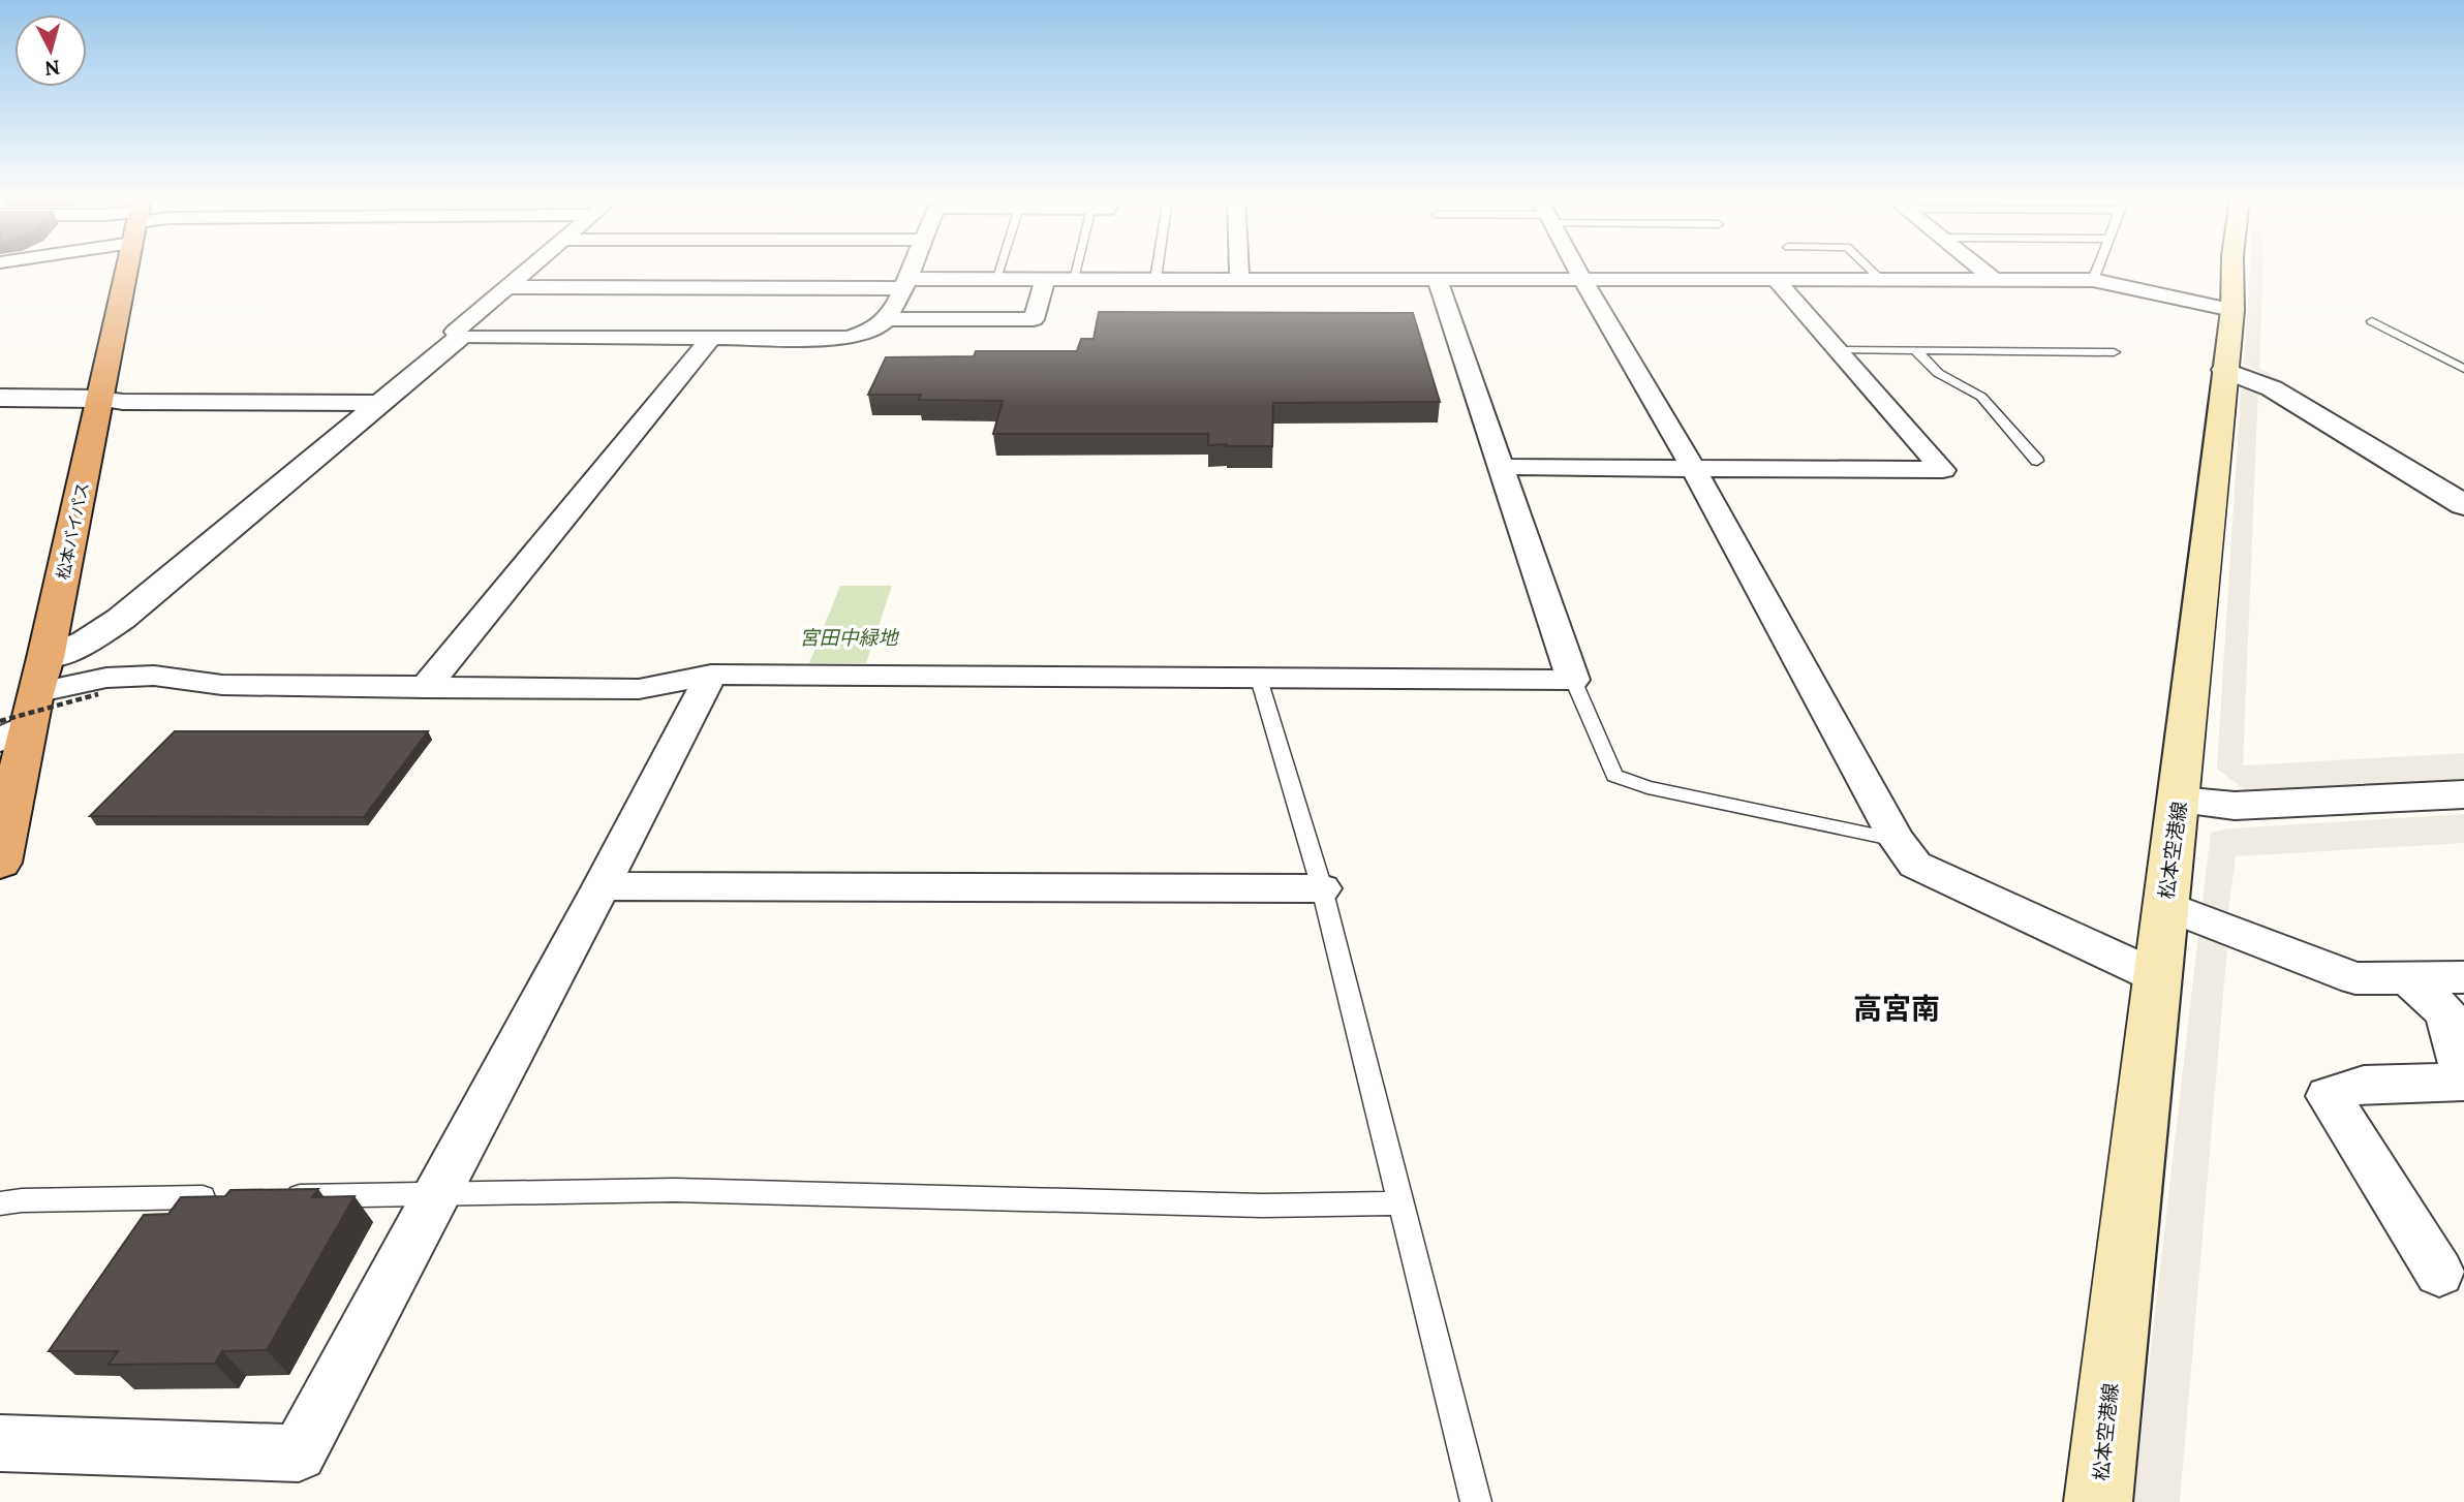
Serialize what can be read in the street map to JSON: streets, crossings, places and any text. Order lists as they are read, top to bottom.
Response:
{
  "streets": {
    "highway": ["松本バイパス"],
    "main road": ["松本空港線"]
  },
  "districts": ["高宮南"],
  "parks": ["宮田中緑地"],
  "north": "bottom"
}
